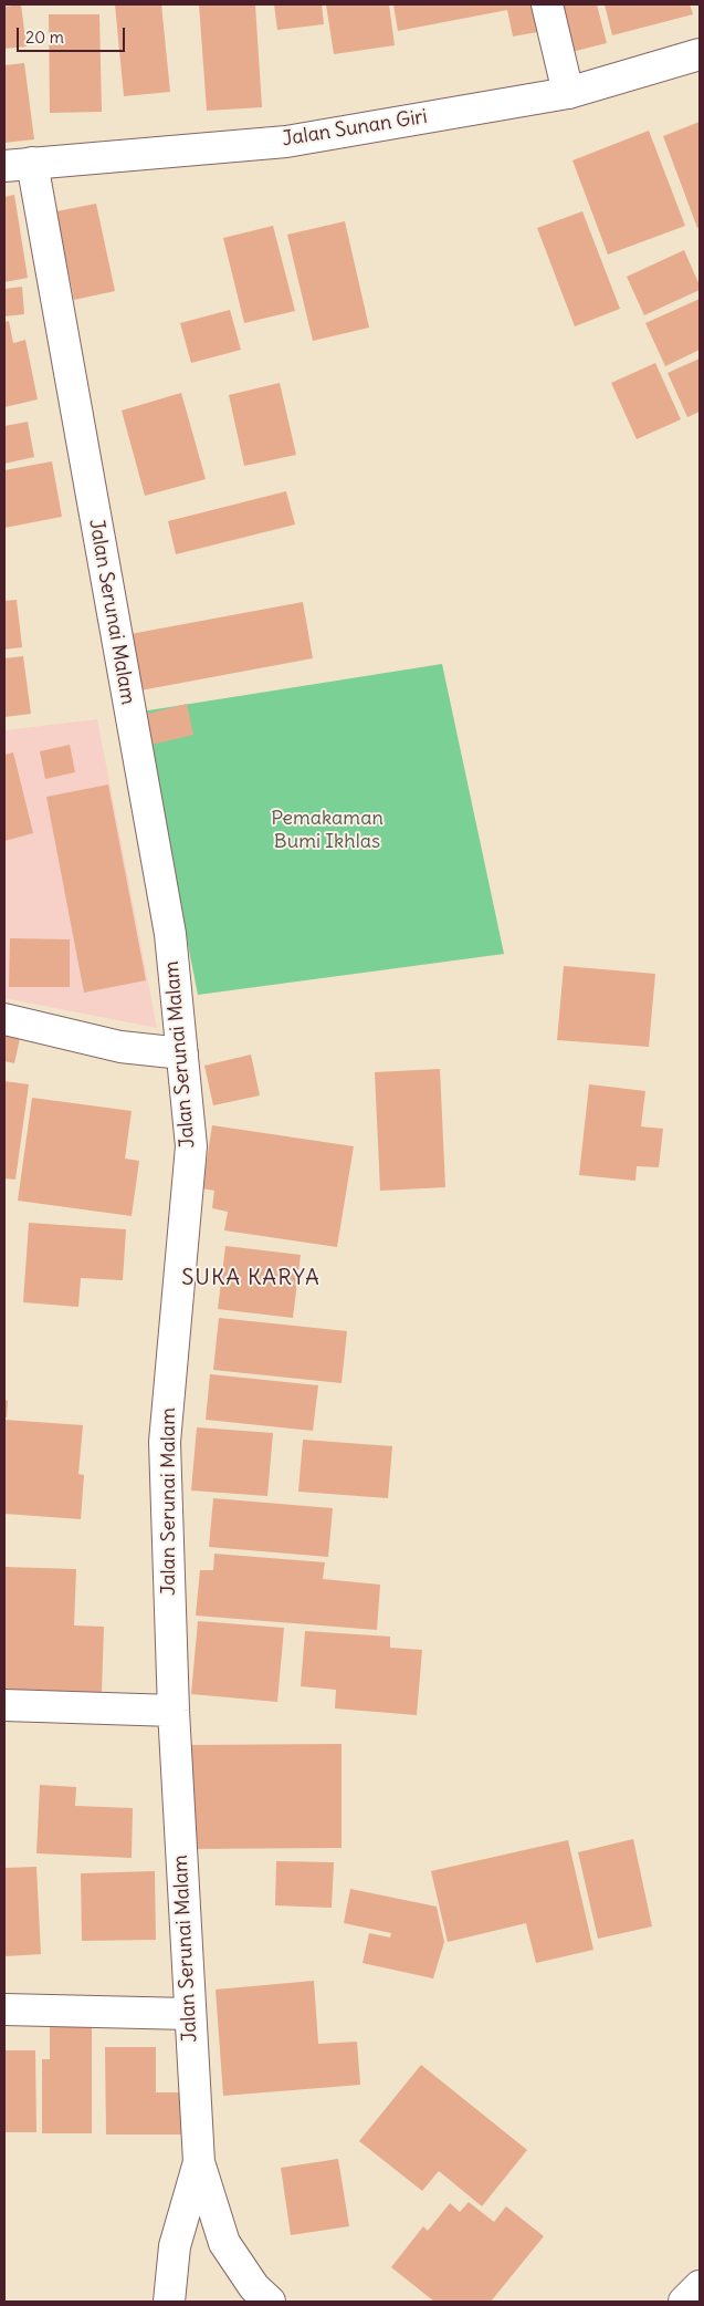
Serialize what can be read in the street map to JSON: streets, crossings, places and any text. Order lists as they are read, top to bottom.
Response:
{
  "streets": {
    "street": ["Jalan Sunan Giri", "Jalan Serunai Malam"]
  },
  "crossings": [
    ["Jalan Sunan Giri", "Jalan Serunai Malam"]
  ],
  "districts": ["SUKA KARYA"],
  "parks": ["Pemakaman Bumi Ikhlas"],
  "scale_bar": "20 m"
}
